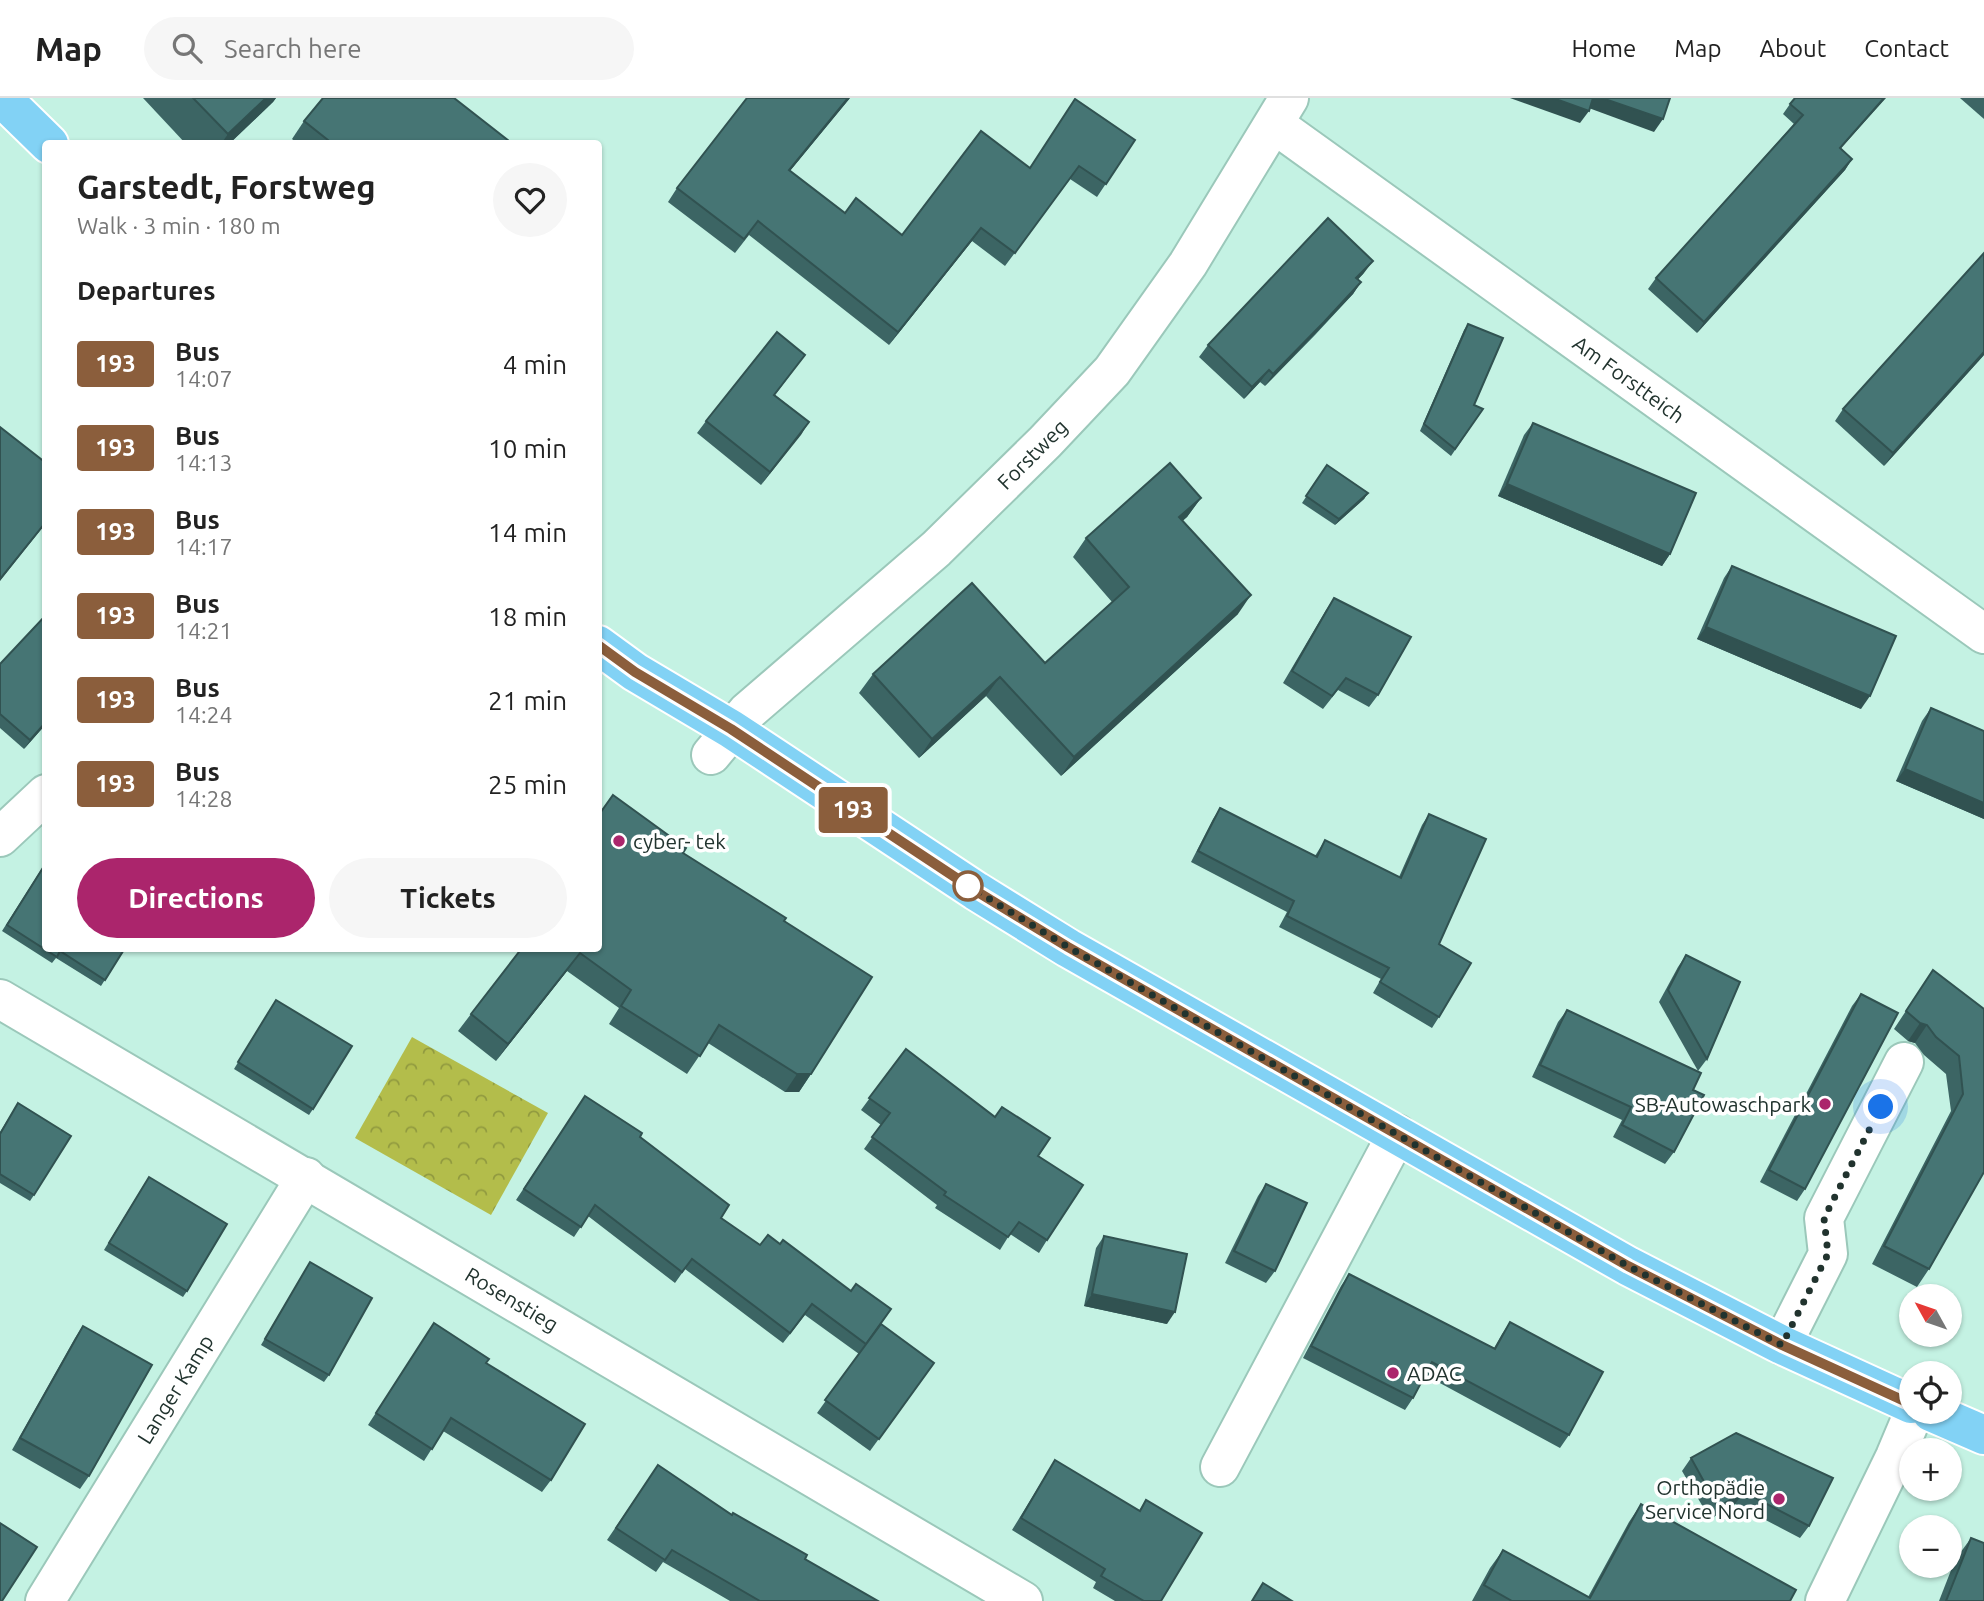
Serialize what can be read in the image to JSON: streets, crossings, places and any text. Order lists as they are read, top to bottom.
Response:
{
  "streets": {
    "street": [
      "Am Forstteich",
      "Forstweg",
      "Rosenstieg",
      "Langer Kamp"
    ]
  },
  "crossings": [
    ["Am Forstteich", "Forstweg"],
    ["Rosenstieg", "Langer Kamp"]
  ],
  "places": [
    "cyber- tek",
    "SB-Autowaschpark",
    "ADAC",
    "Orthopädie Service Nord"
  ],
  "lines": ["bus line 193"],
  "north": "top left",
  "page": {
    "header": "Map",
    "search": "Search here",
    "nav": [
      "Home",
      "Map",
      "About",
      "Contact"
    ],
    "on_map": "193",
    "heading": [
      ["Garstedt, Forstweg", "Walk · 3 min · 180 m"],
      "Departures"
    ],
    "list": [
      {
        "mark": "193",
        "name": "Bus",
        "note": "14:07",
        "value": "4 min"
      },
      {
        "mark": "193",
        "name": "Bus",
        "note": "14:13",
        "value": "10 min"
      },
      {
        "mark": "193",
        "name": "Bus",
        "note": "14:17",
        "value": "14 min"
      },
      {
        "mark": "193",
        "name": "Bus",
        "note": "14:21",
        "value": "18 min"
      },
      {
        "mark": "193",
        "name": "Bus",
        "note": "14:24",
        "value": "21 min"
      },
      {
        "mark": "193",
        "name": "Bus",
        "note": "14:28",
        "value": "25 min"
      }
    ],
    "buttons": ["Directions", "Tickets"],
    "map_buttons": ["+", "−"]
  }
}
